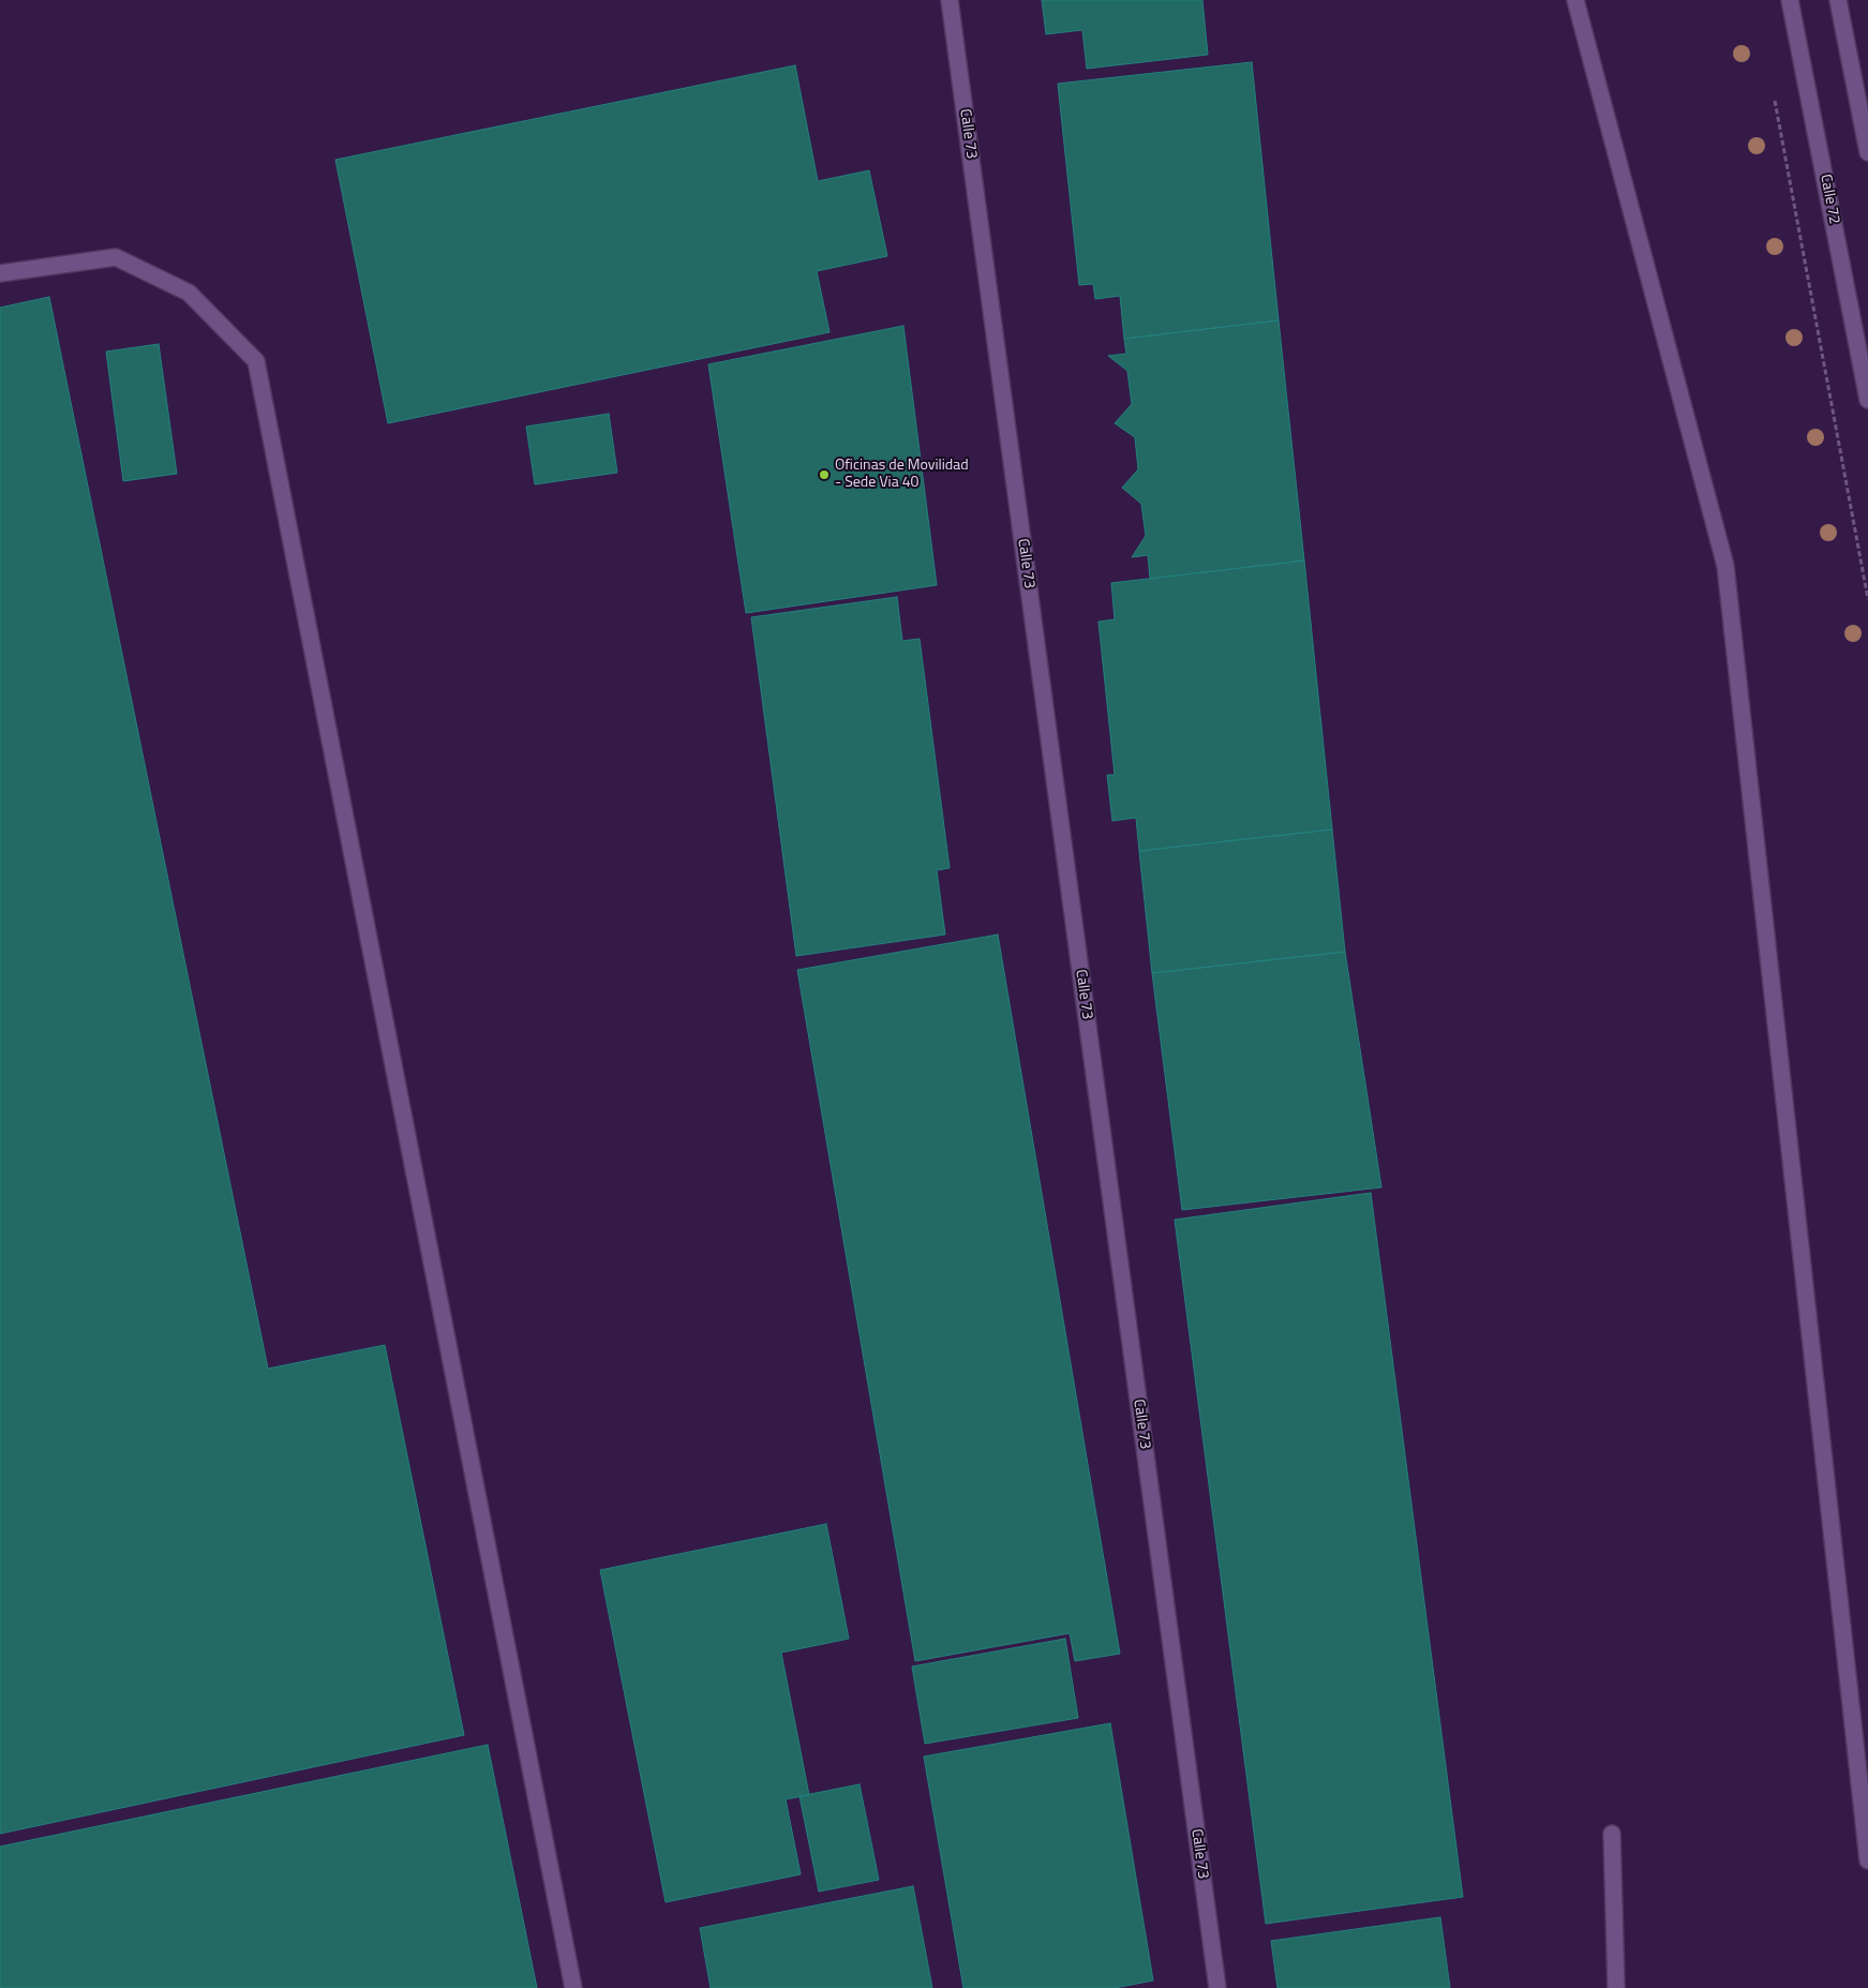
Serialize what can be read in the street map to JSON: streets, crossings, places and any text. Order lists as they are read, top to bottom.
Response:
{
  "streets": {
    "street": ["Calle 73", "Calle 72"]
  },
  "places": ["Oficinas de Movilidad - Sede Via 40"]
}
